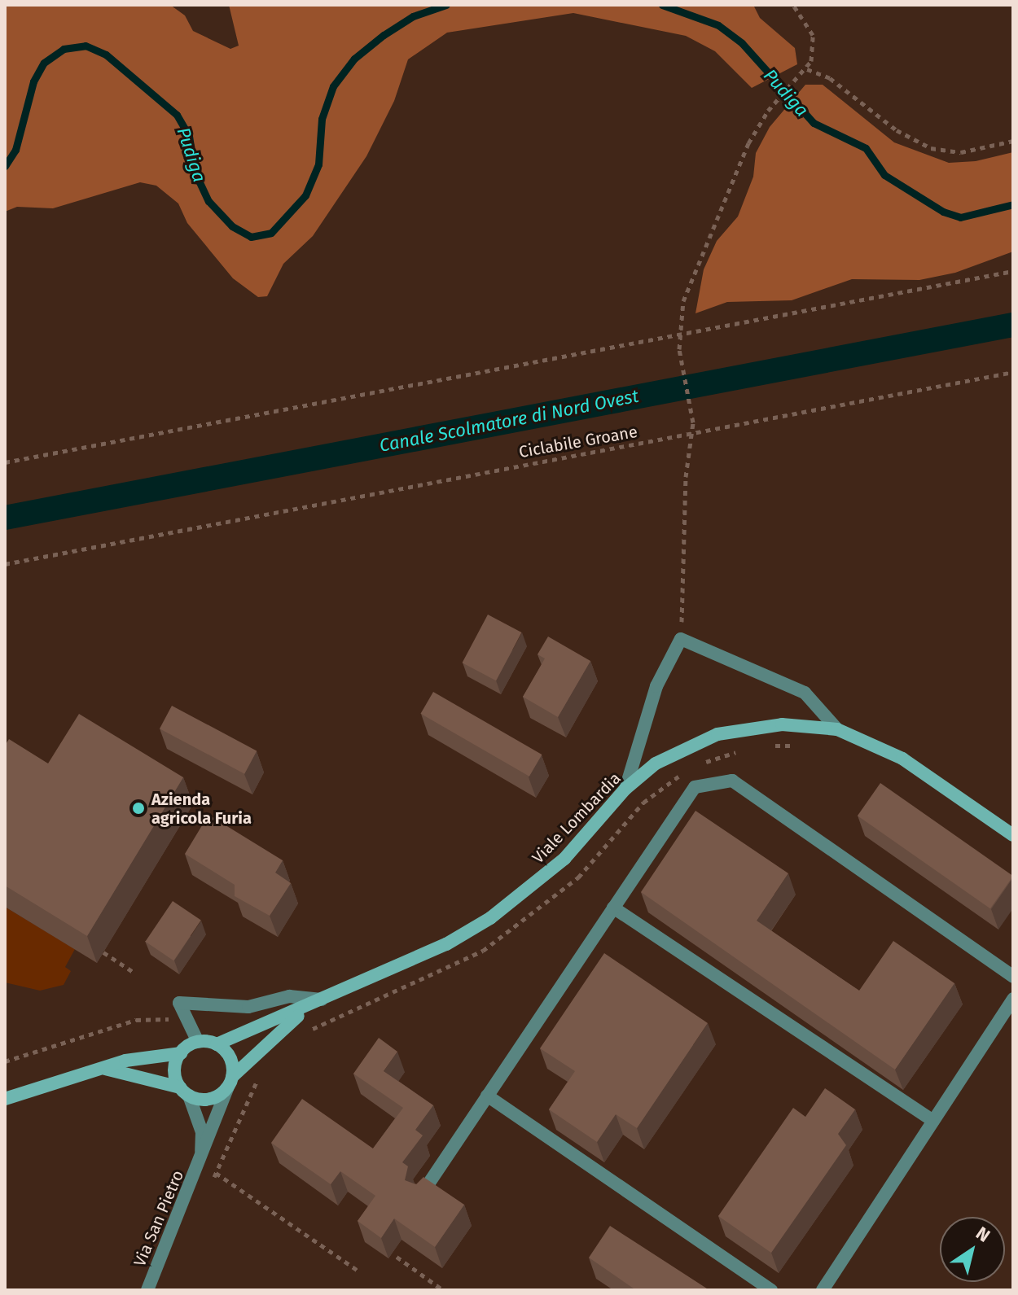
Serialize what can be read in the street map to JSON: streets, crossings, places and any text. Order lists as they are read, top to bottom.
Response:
{
  "streets": {
    "street": ["Viale Lombardia", "Via San Pietro"],
    "path": ["Ciclabile Groane"]
  },
  "crossings": [
    ["Viale Lombardia", "Via San Pietro"]
  ],
  "water": ["Pudiga", "Canale Scolmatore di Nord Ovest"],
  "places": ["Azienda agricola Furia"],
  "north": "top right"
}
